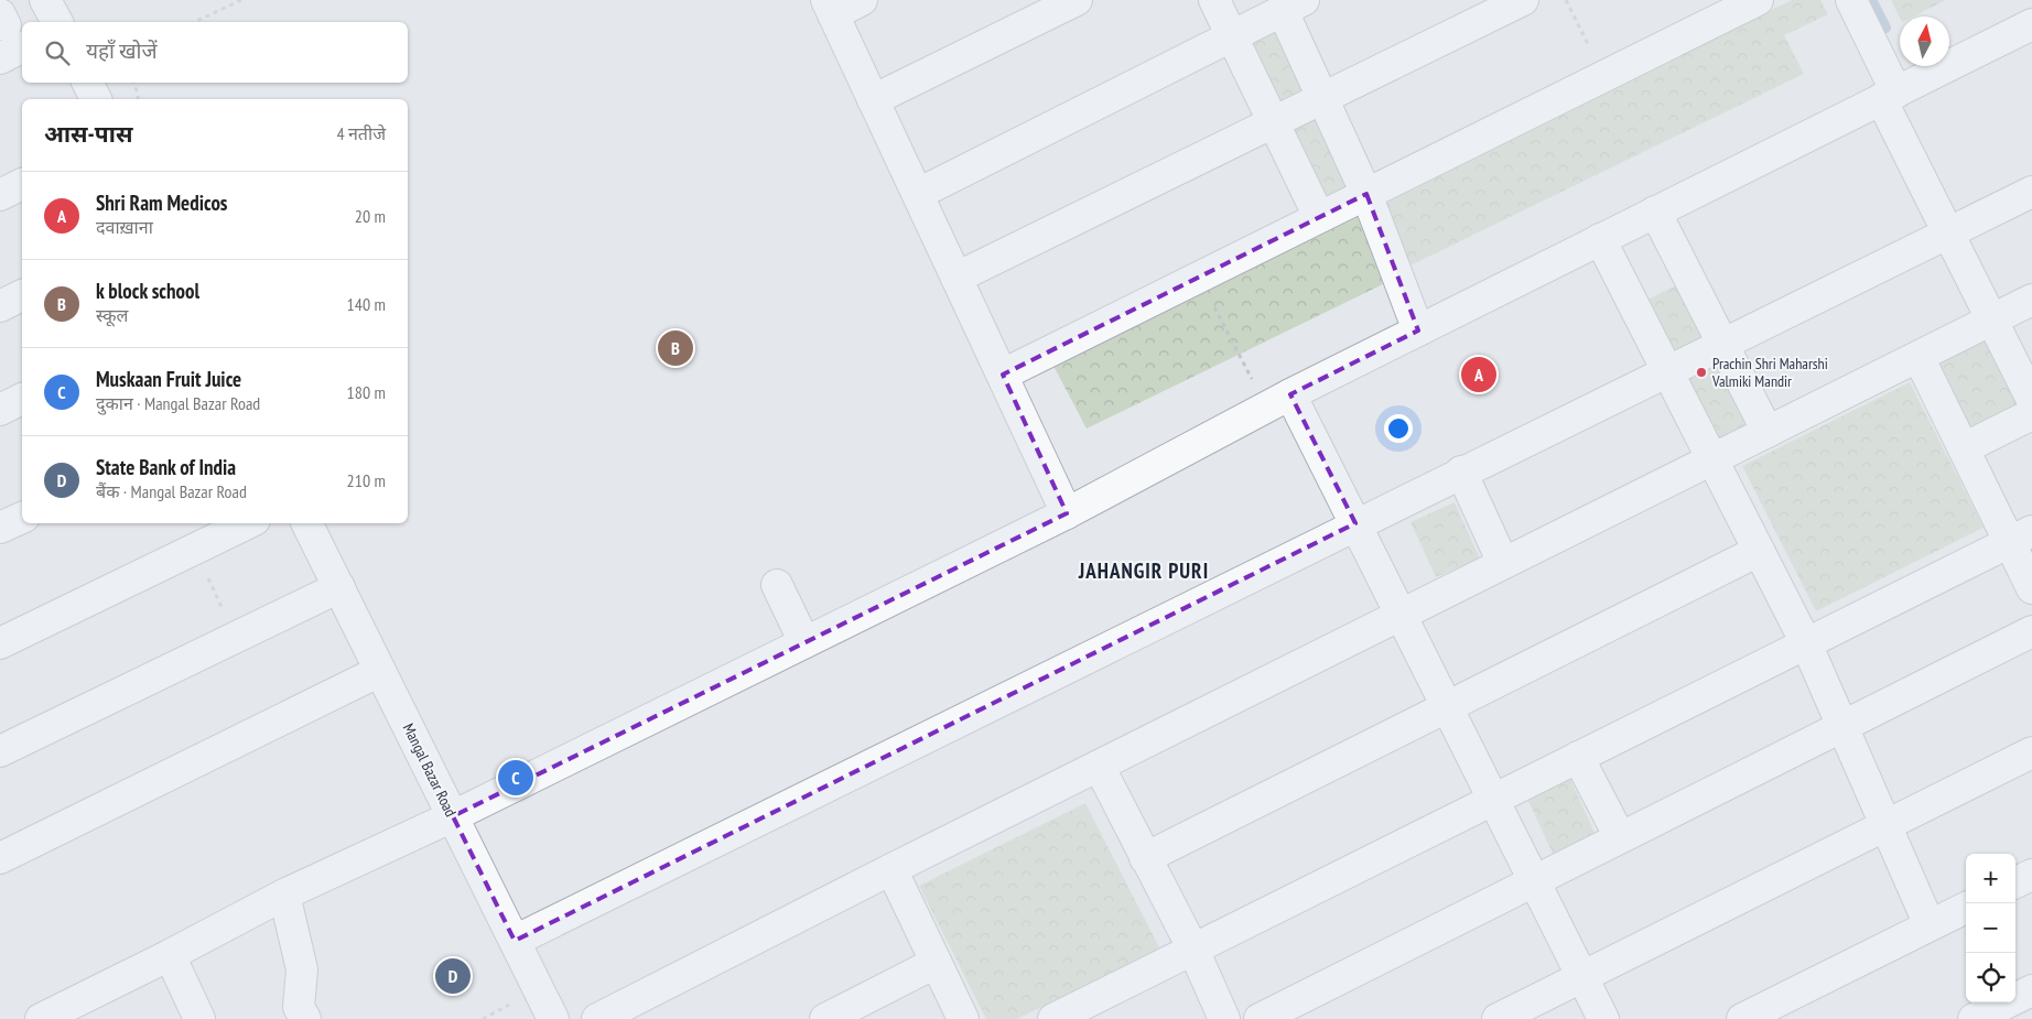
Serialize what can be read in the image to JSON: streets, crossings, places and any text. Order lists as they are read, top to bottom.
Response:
{
  "streets": {
    "street": ["Mangal Bazar Road"]
  },
  "districts": ["JAHANGIR PURI"],
  "places": ["Prachin Shri Maharshi Valmiki Mandir"],
  "north": "top",
  "page": {
    "search": "यहाँ खोजें",
    "heading": ["आस-पास", "4 नतीजे"],
    "list": [
      {
        "mark": "A",
        "name": "Shri Ram Medicos",
        "note": "दवाख़ाना",
        "value": "20 m"
      },
      {
        "mark": "B",
        "name": "k block school",
        "note": "स्कूल",
        "value": "140 m"
      },
      {
        "mark": "C",
        "name": "Muskaan Fruit Juice",
        "note": "दुकान · Mangal Bazar Road",
        "value": "180 m"
      },
      {
        "mark": "D",
        "name": "State Bank of India",
        "note": "बैंक · Mangal Bazar Road",
        "value": "210 m"
      }
    ],
    "pins": [
      "B",
      "A",
      "C",
      "D"
    ],
    "map_buttons": ["+", "−"]
  }
}
